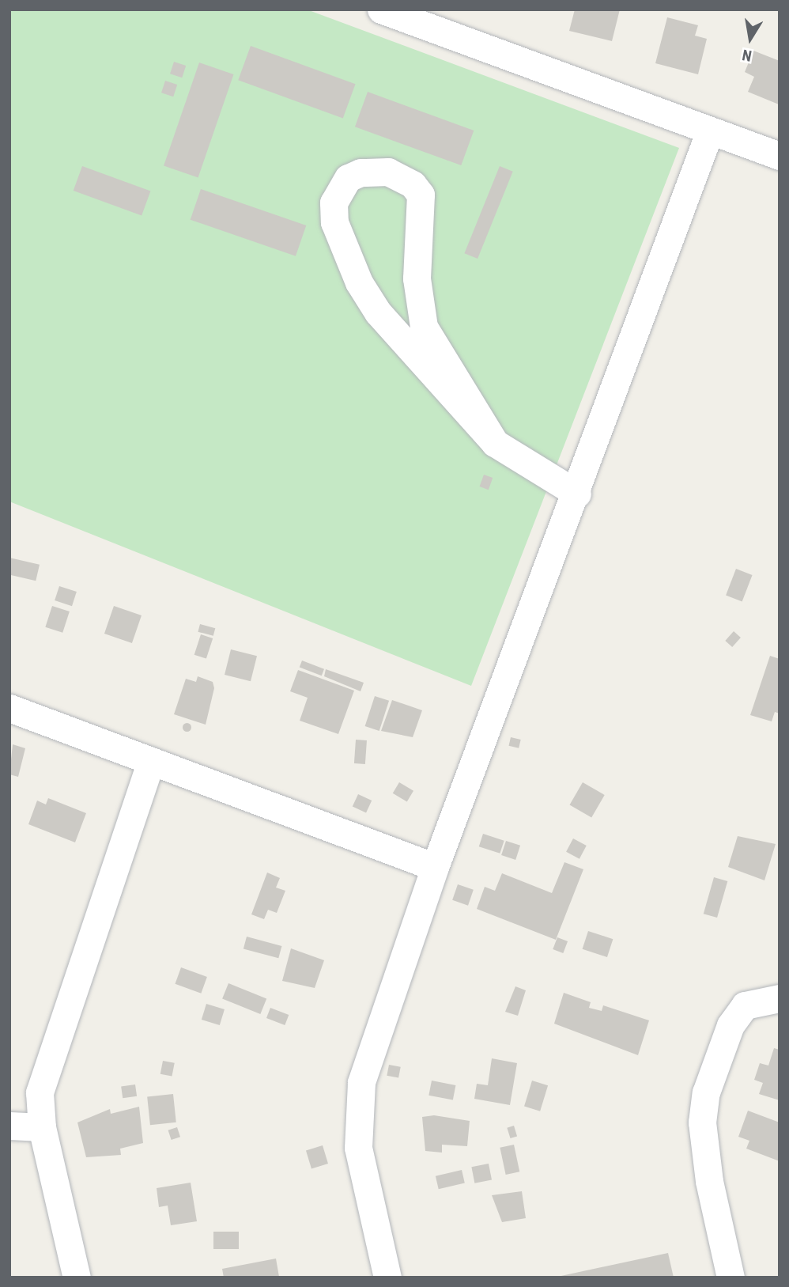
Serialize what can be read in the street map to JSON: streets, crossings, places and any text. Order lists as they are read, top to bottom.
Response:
{
  "north": "bottom"
}
